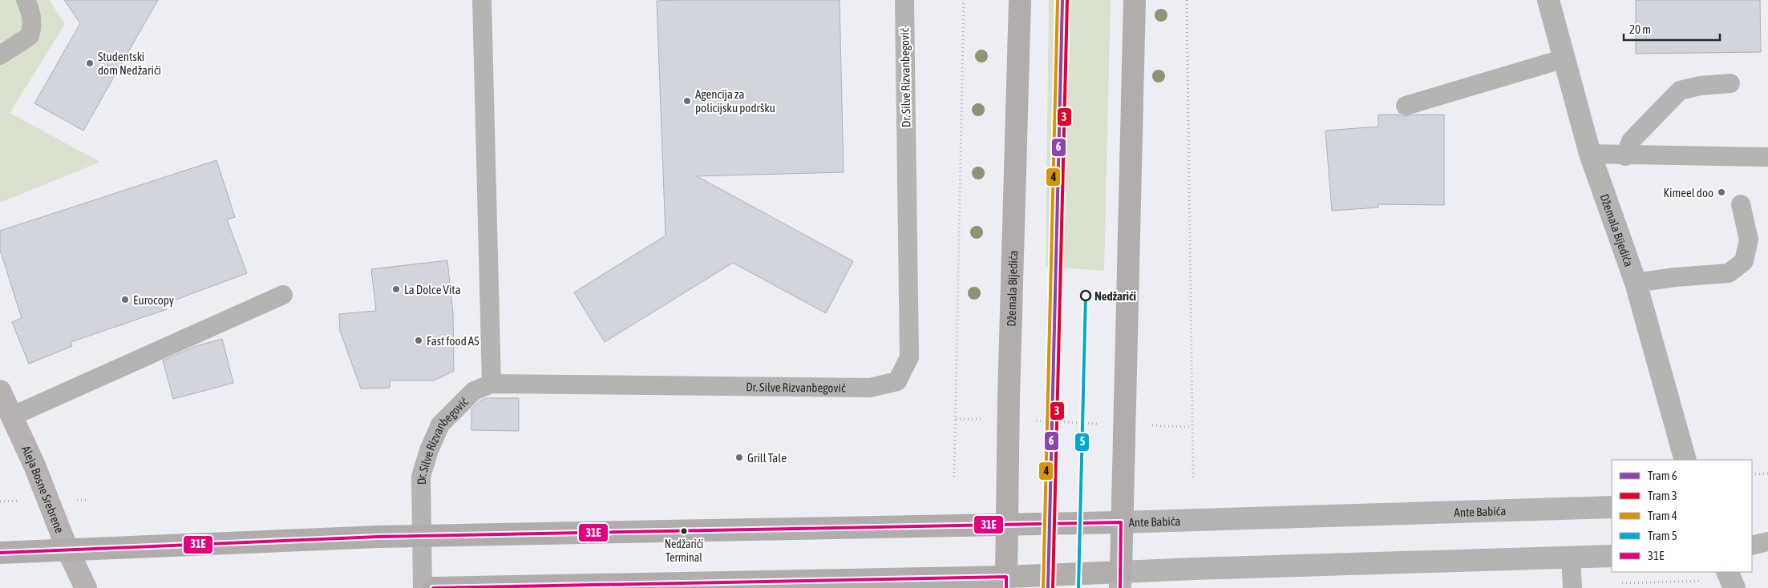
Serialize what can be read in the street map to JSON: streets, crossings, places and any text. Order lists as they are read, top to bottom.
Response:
{
  "streets": {
    "main road": ["Džemala Bijedića", "Ante Babića"],
    "street": ["Aleja Bosne Srebrene"],
    "lane": ["Dr. Silve Rizvanbegović"]
  },
  "crossings": [
    ["Dr. Silve Rizvanbegović", "Ante Babića"],
    ["Džemala Bijedića", "Ante Babića"],
    ["Aleja Bosne Srebrene", "Ante Babića"]
  ],
  "places": [
    "Studentski dom Nedžarići",
    "Agencija za policijsku podršku",
    "Kimeel doo",
    "La Dolce Vita",
    "Nedžarići",
    "Eurocopy",
    "Fast food AS",
    "Grill Tale",
    "Nedžarići Terminal"
  ],
  "lines": [
    "tram line 6",
    "tram line 3",
    "tram line 4",
    "tram line 5",
    "transit line 31E"
  ],
  "legend": [
    "Tram 6",
    "Tram 3",
    "Tram 4",
    "Tram 5",
    "31E"
  ],
  "scale_bar": "20 m"
}
